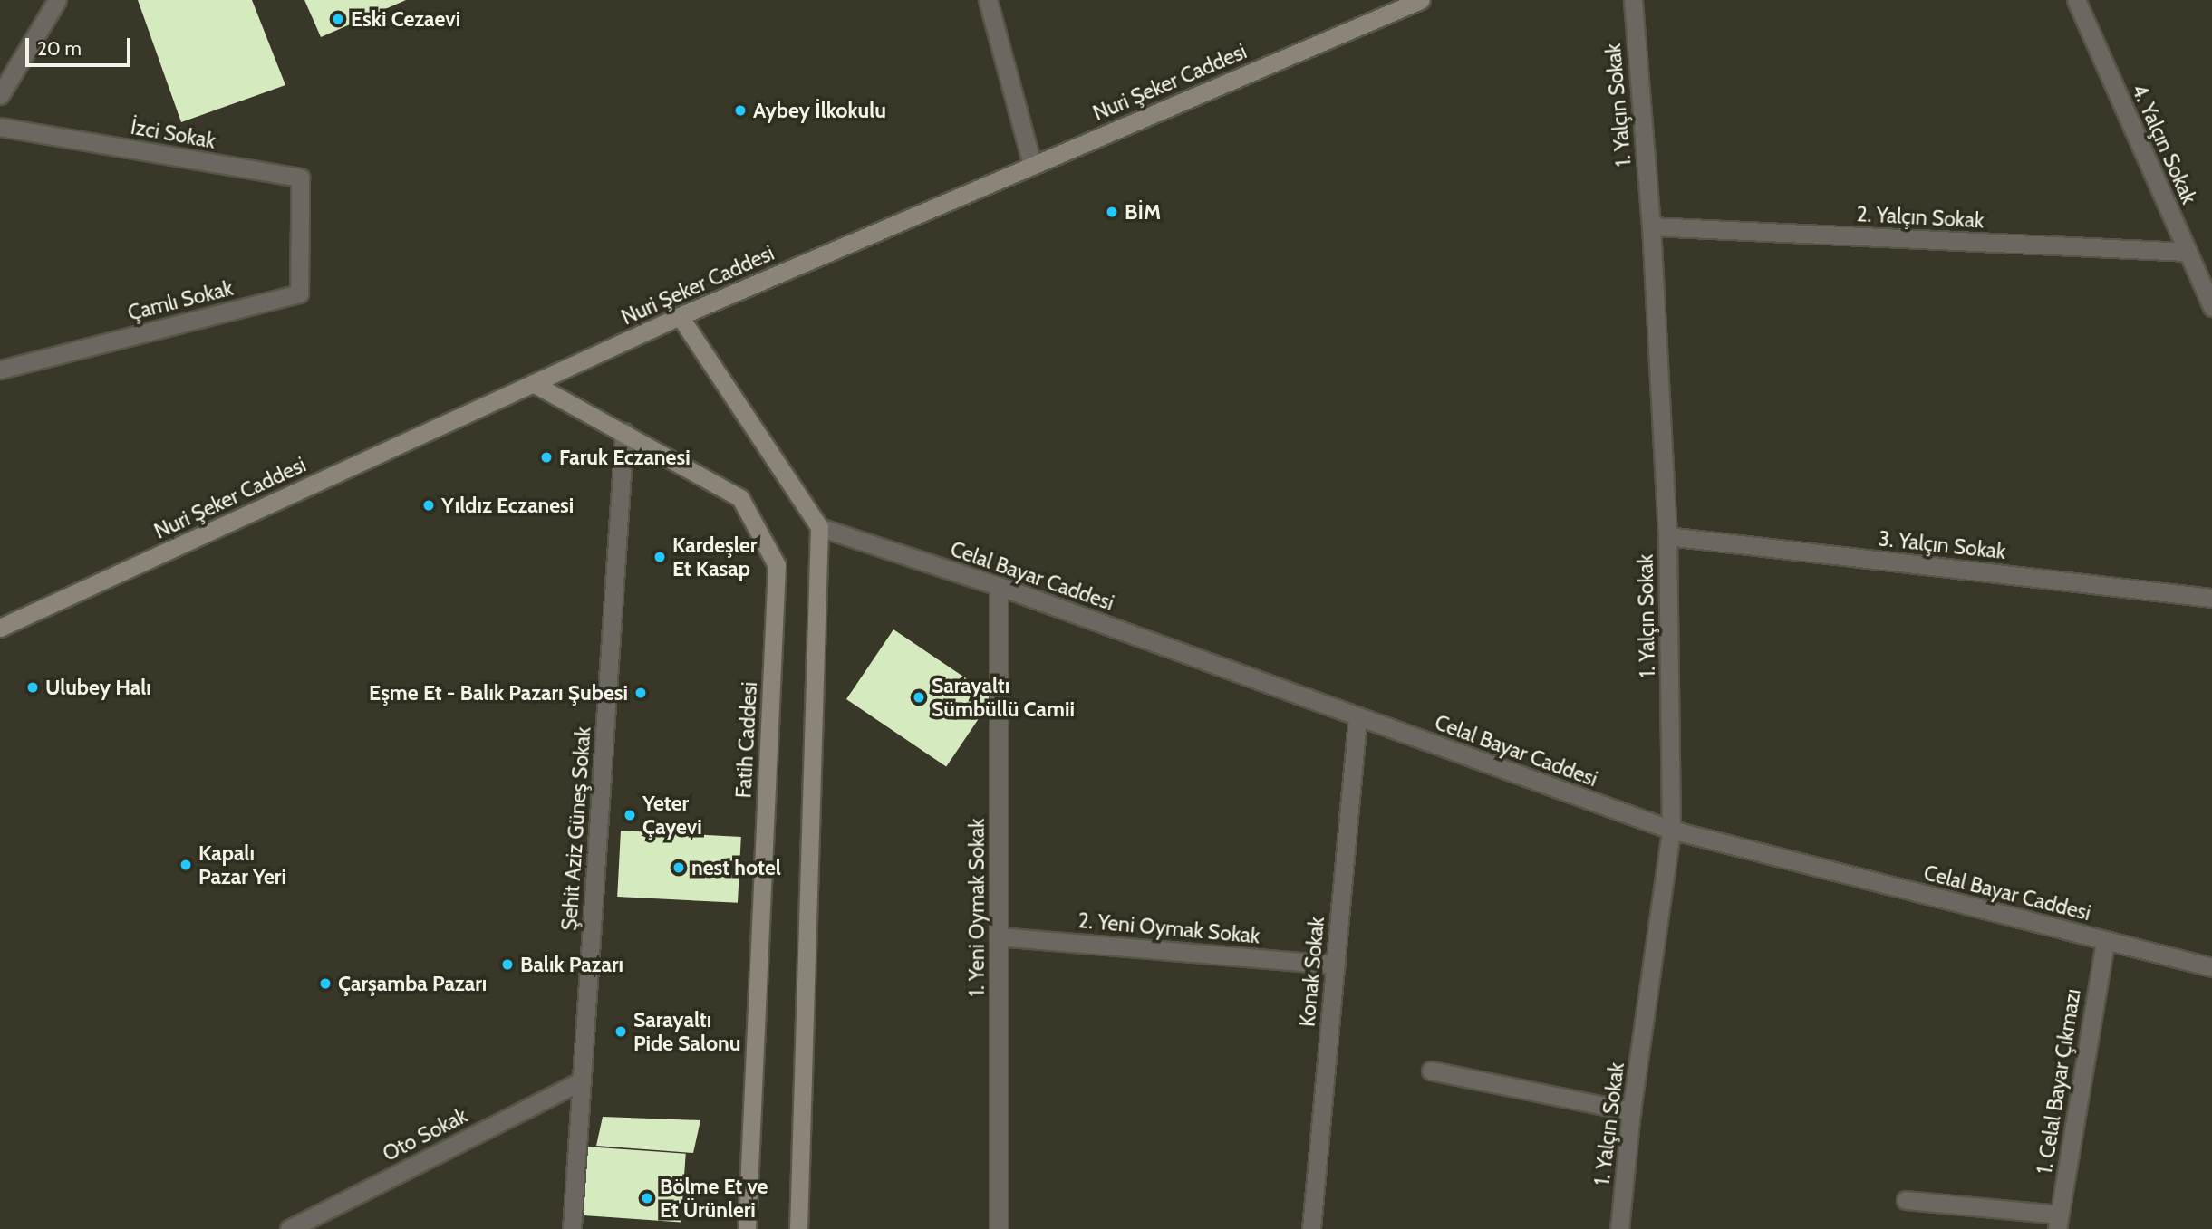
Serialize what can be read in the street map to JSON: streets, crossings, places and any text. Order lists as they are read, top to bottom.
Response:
{
  "streets": {
    "main road": ["Nuri Şeker Caddesi", "Fatih Caddesi"],
    "street": [
      "1. Yalçın Sokak",
      "İzci Sokak",
      "4. Yalçın Sokak",
      "2. Yalçın Sokak",
      "Çamlı Sokak",
      "3. Yalçın Sokak",
      "Celal Bayar Caddesi",
      "Şehit Aziz Güneş Sokak",
      "1. Yeni Oymak Sokak",
      "2. Yeni Oymak Sokak",
      "Konak Sokak",
      "1. Celal Bayar Çıkmazı",
      "Oto Sokak"
    ]
  },
  "crossings": [
    ["Nuri Şeker Caddesi", "Fatih Caddesi"],
    ["1. Yalçın Sokak", "2. Yalçın Sokak"],
    ["1. Yalçın Sokak", "3. Yalçın Sokak"],
    ["1. Yalçın Sokak", "Celal Bayar Caddesi"],
    ["İzci Sokak", "Çamlı Sokak"],
    ["4. Yalçın Sokak", "2. Yalçın Sokak"],
    ["Celal Bayar Caddesi", "1. Yeni Oymak Sokak"],
    ["Celal Bayar Caddesi", "Konak Sokak"],
    ["Celal Bayar Caddesi", "1. Celal Bayar Çıkmazı"],
    ["Fatih Caddesi", "Şehit Aziz Güneş Sokak"],
    ["Şehit Aziz Güneş Sokak", "Oto Sokak"],
    ["1. Yeni Oymak Sokak", "2. Yeni Oymak Sokak"],
    ["2. Yeni Oymak Sokak", "Konak Sokak"]
  ],
  "places": [
    "Eski Cezaevi",
    "Aybey İlkokulu",
    "BİM",
    "Faruk Eczanesi",
    "Yıldız Eczanesi",
    "Kardeşler Et Kasap",
    "Ulubey Halı",
    "Eşme Et - Balık Pazarı Şubesi",
    "Sarayaltı Sümbüllü Camii",
    "Yeter Çayevi",
    "Kapalı Pazar Yeri",
    "nest hotel",
    "Balık Pazarı",
    "Çarşamba Pazarı",
    "Sarayaltı Pide Salonu",
    "Bölme Et ve Et Ürünleri"
  ],
  "scale_bar": "20 m"
}
